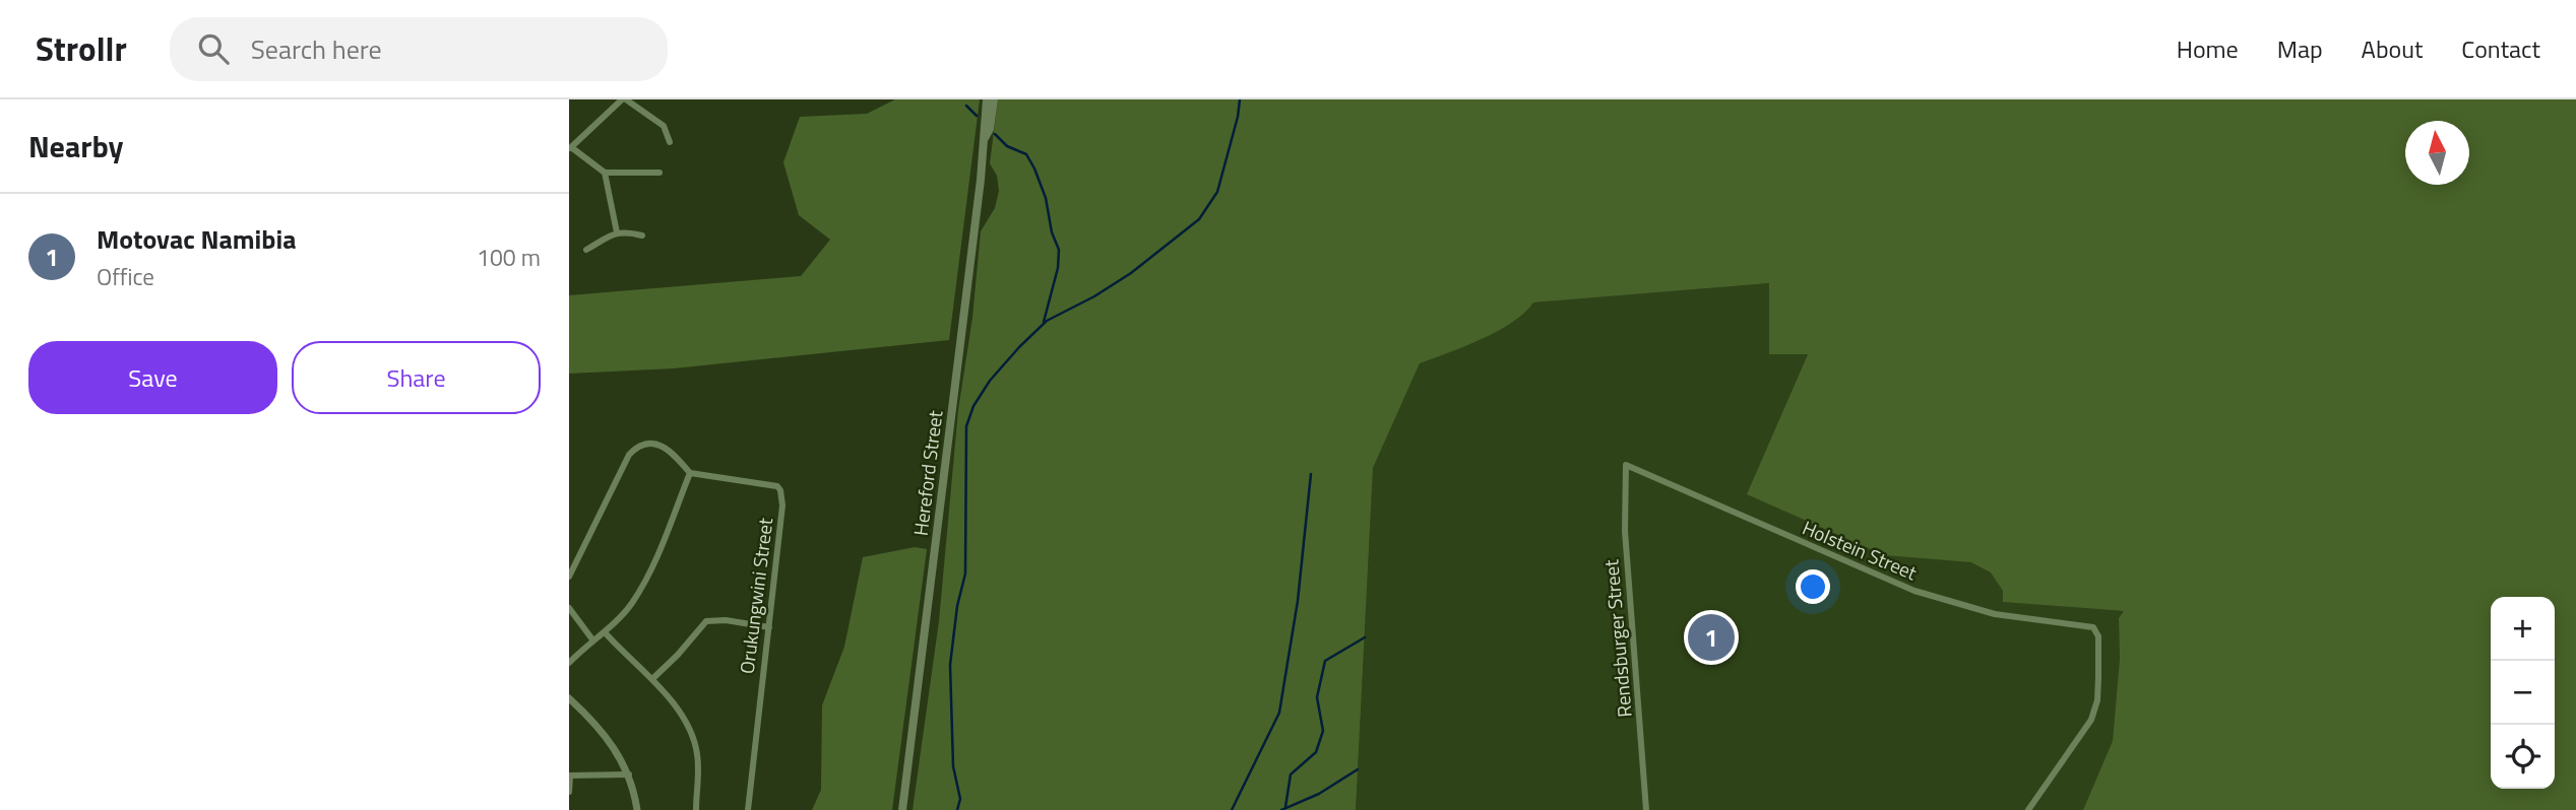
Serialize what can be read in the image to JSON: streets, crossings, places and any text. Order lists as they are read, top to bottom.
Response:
{
  "streets": {
    "main road": ["Hereford Street"],
    "street": ["Holstein Street", "Orukungwini Street", "Rendsburger Street"]
  },
  "crossings": [
    ["Holstein Street", "Rendsburger Street"]
  ],
  "north": "top",
  "page": {
    "header": "Strollr",
    "search": "Search here",
    "nav": [
      "Home",
      "Map",
      "About",
      "Contact"
    ],
    "heading": "Nearby",
    "list": [
      {
        "mark": "1",
        "name": "Motovac Namibia",
        "note": "Office",
        "value": "100 m"
      }
    ],
    "buttons": ["Save", "Share"],
    "map_buttons": ["+", "−"],
    "pins": "1"
  }
}
